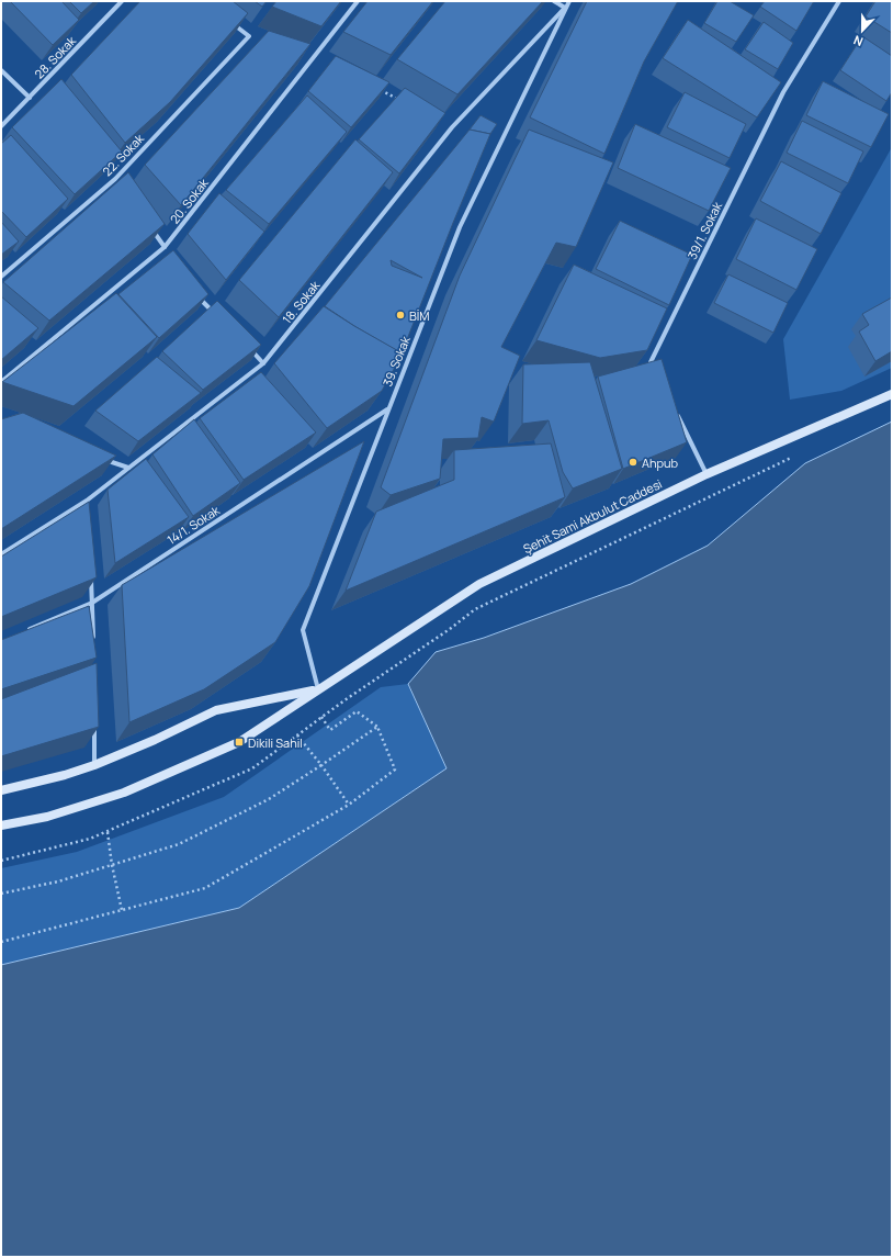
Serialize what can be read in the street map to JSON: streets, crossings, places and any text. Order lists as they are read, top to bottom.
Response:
{
  "streets": {
    "main road": ["Şehit Sami Akbulut Caddesi"],
    "street": [
      "28. Sokak",
      "22. Sokak",
      "20. Sokak",
      "39/1. Sokak",
      "18. Sokak",
      "39. Sokak",
      "14/1. Sokak"
    ]
  },
  "crossings": [
    ["18. Sokak", "39. Sokak"],
    ["39. Sokak", "Şehit Sami Akbulut Caddesi"],
    ["39. Sokak", "14/1. Sokak"]
  ],
  "places": {
    "other": ["BİM", "Ahpub"],
    "transit": ["Dikili Sahil"]
  },
  "north": "bottom"
}
